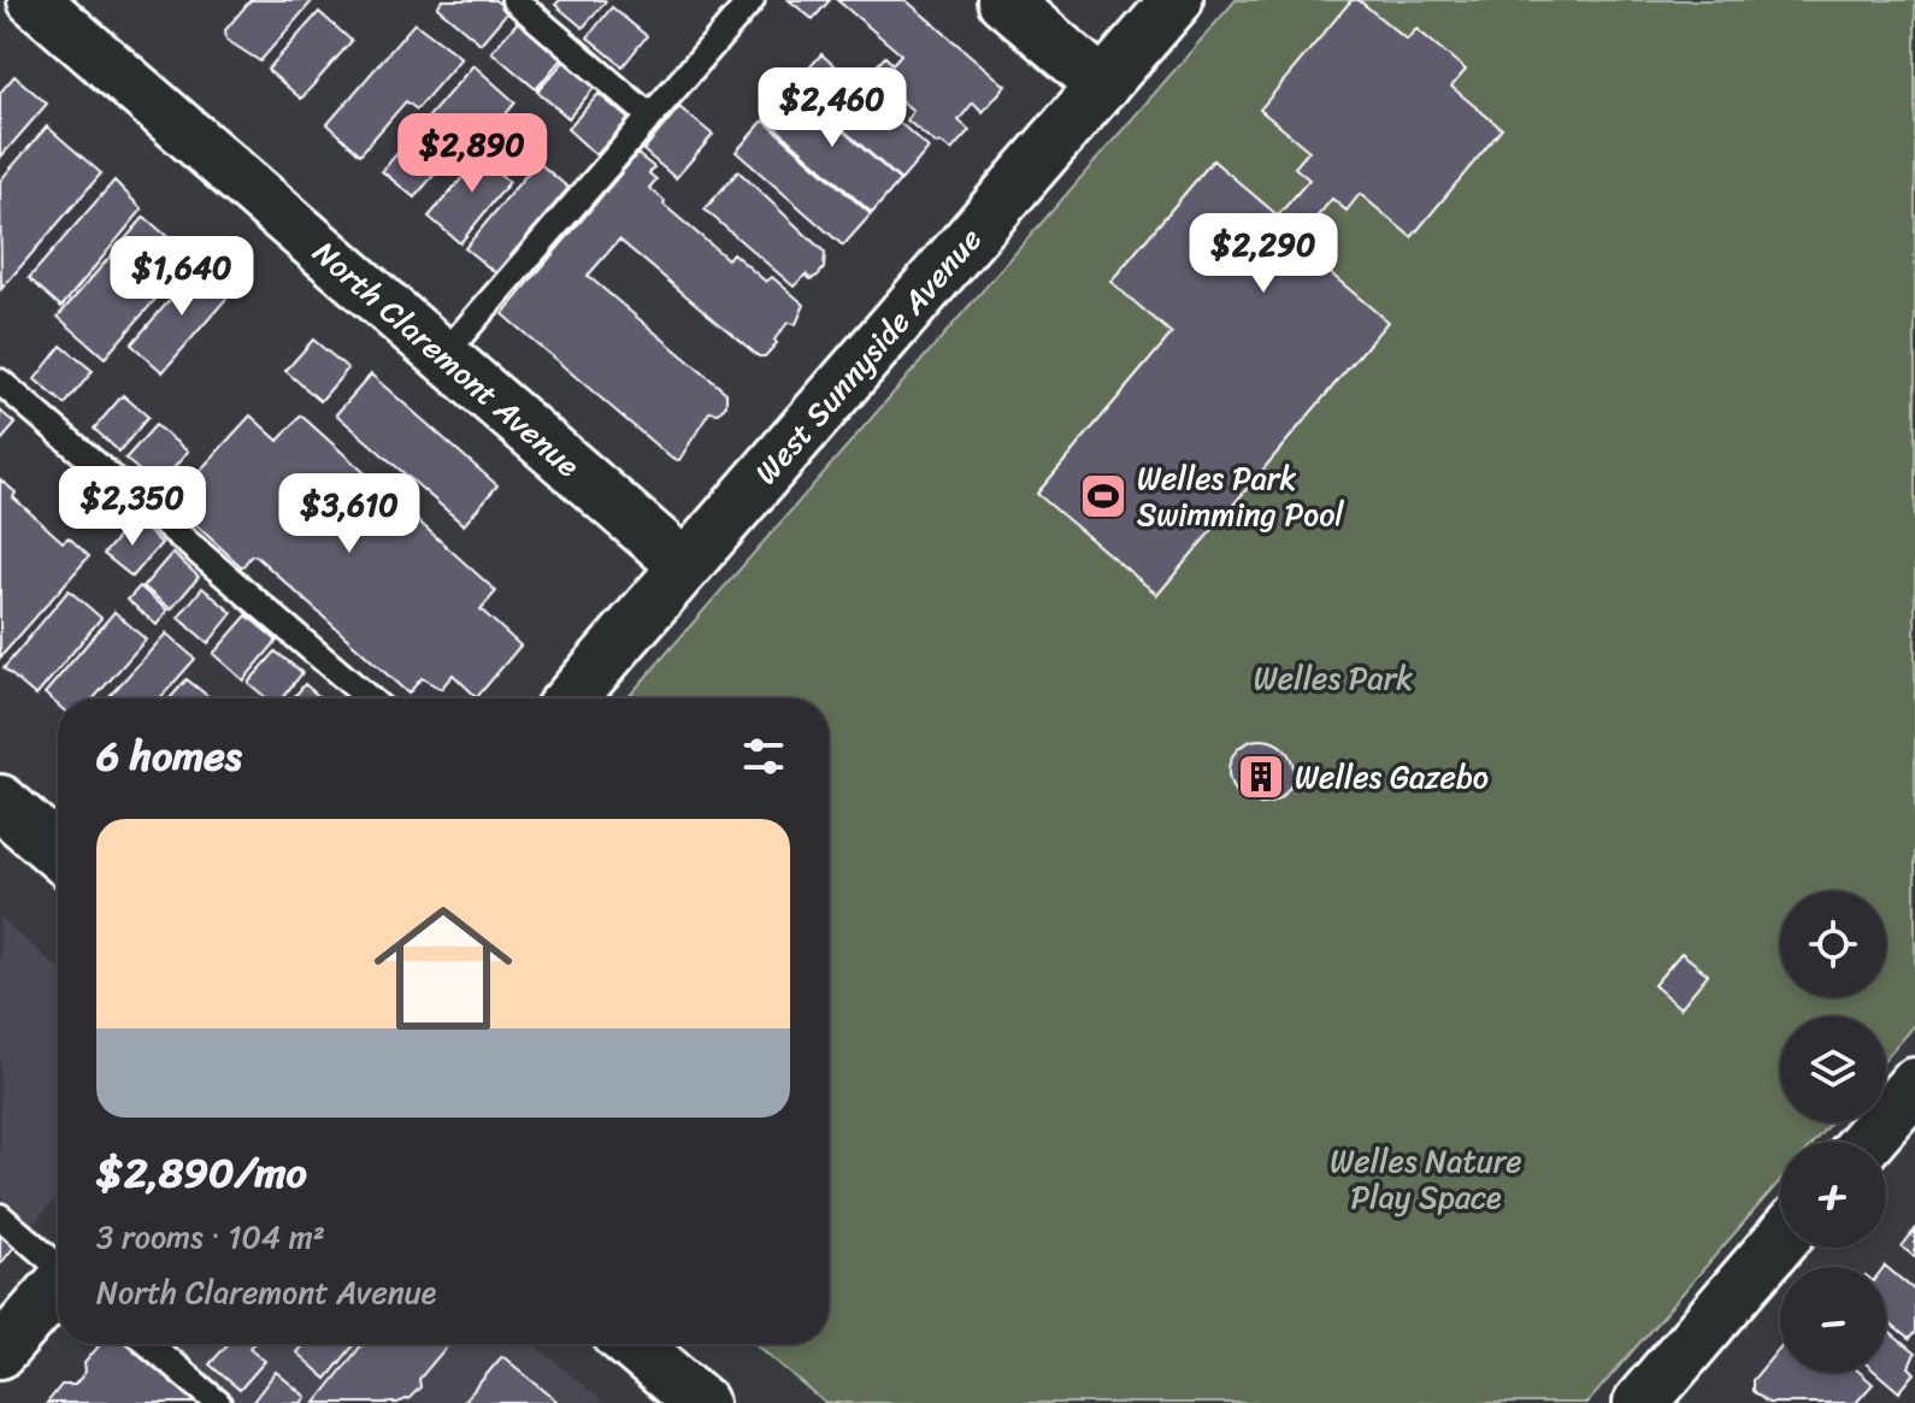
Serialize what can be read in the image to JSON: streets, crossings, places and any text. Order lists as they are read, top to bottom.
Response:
{
  "streets": {
    "street": ["West Sunnyside Avenue", "North Claremont Avenue"]
  },
  "crossings": [
    ["West Sunnyside Avenue", "North Claremont Avenue"]
  ],
  "parks": ["Welles Park", "Welles Nature Play Space"],
  "places": {
    "sports": ["Welles Park Swimming Pool"],
    "building": ["Welles Gazebo"]
  },
  "page": {
    "price": [
      "$2,460",
      "$2,890",
      "$2,290",
      "$1,640",
      "$2,350",
      "$3,610"
    ],
    "heading": "6 homes",
    "list": [
      {
        "name": "$2,890/mo",
        "note": "3 rooms · 104 m² · North Claremont Avenue"
      }
    ],
    "map_buttons": ["+", "−"]
  }
}
